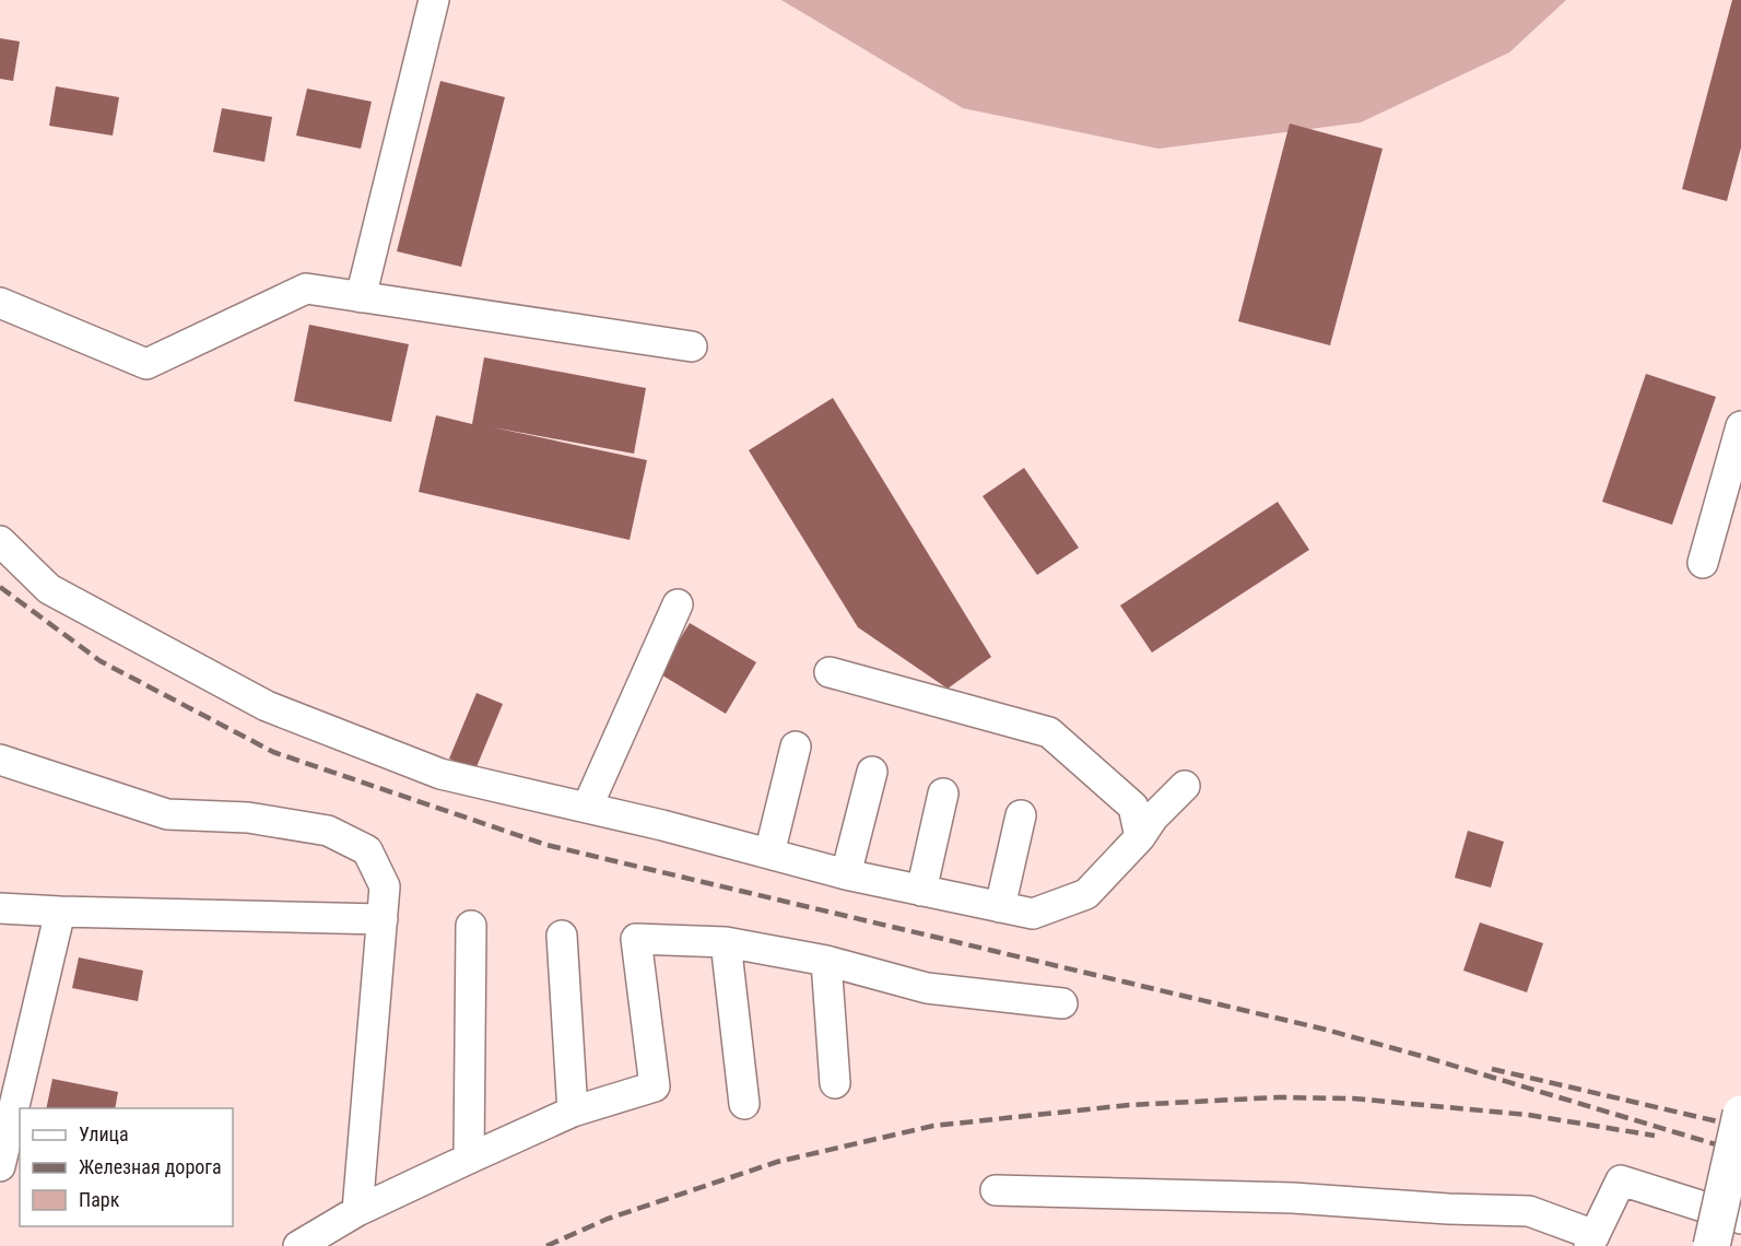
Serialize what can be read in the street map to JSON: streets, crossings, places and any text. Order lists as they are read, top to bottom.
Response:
{
  "legend": ["Улица", "Железная дорога", "Парк"]
}
